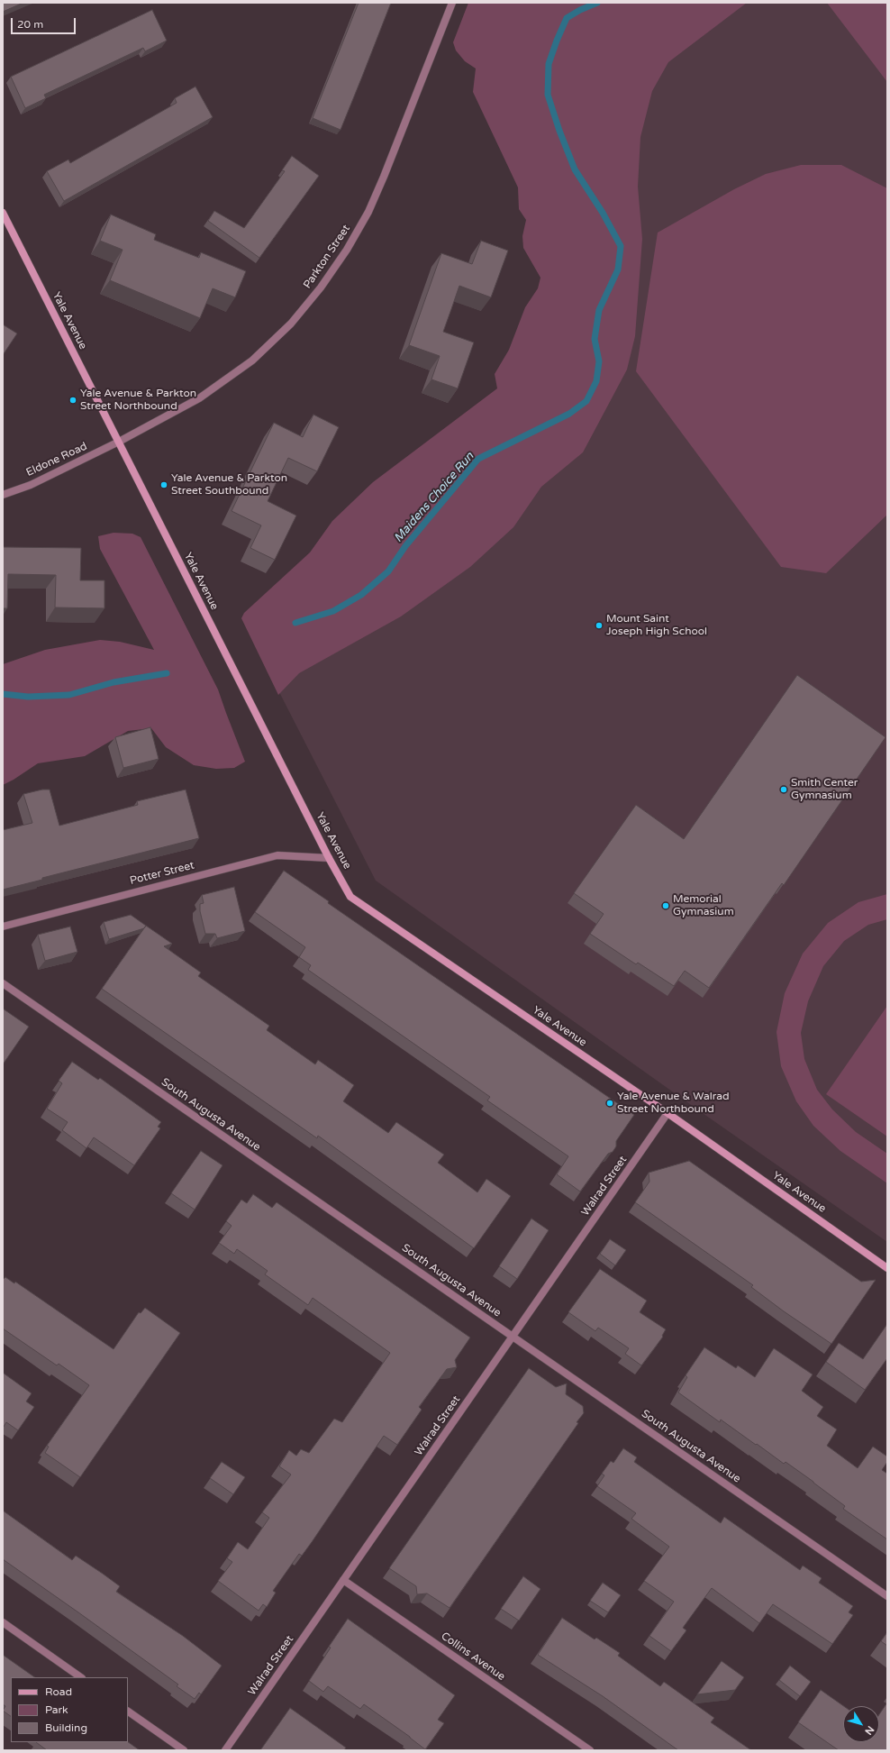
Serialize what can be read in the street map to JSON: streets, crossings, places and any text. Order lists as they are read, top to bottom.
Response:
{
  "streets": {
    "street": [
      "Parkton Street",
      "Yale Avenue",
      "Eldone Road",
      "Potter Street",
      "South Augusta Avenue",
      "Walrad Street",
      "Collins Avenue"
    ]
  },
  "crossings": [
    ["Parkton Street", "Yale Avenue"],
    ["Parkton Street", "Eldone Road"],
    ["Yale Avenue", "Eldone Road"],
    ["Yale Avenue", "Potter Street"],
    ["Yale Avenue", "Walrad Street"],
    ["South Augusta Avenue", "Walrad Street"],
    ["Walrad Street", "Collins Avenue"]
  ],
  "water": ["Maidens Choice Run"],
  "places": [
    "Yale Avenue & Parkton Street Northbound",
    "Yale Avenue & Parkton Street Southbound",
    "Mount Saint Joseph High School",
    "Smith Center Gymnasium",
    "Memorial Gymnasium",
    "Yale Avenue & Walrad Street Northbound"
  ],
  "legend": ["Road", "Park", "Building"],
  "scale_bar": "20 m",
  "north": "bottom right"
}
